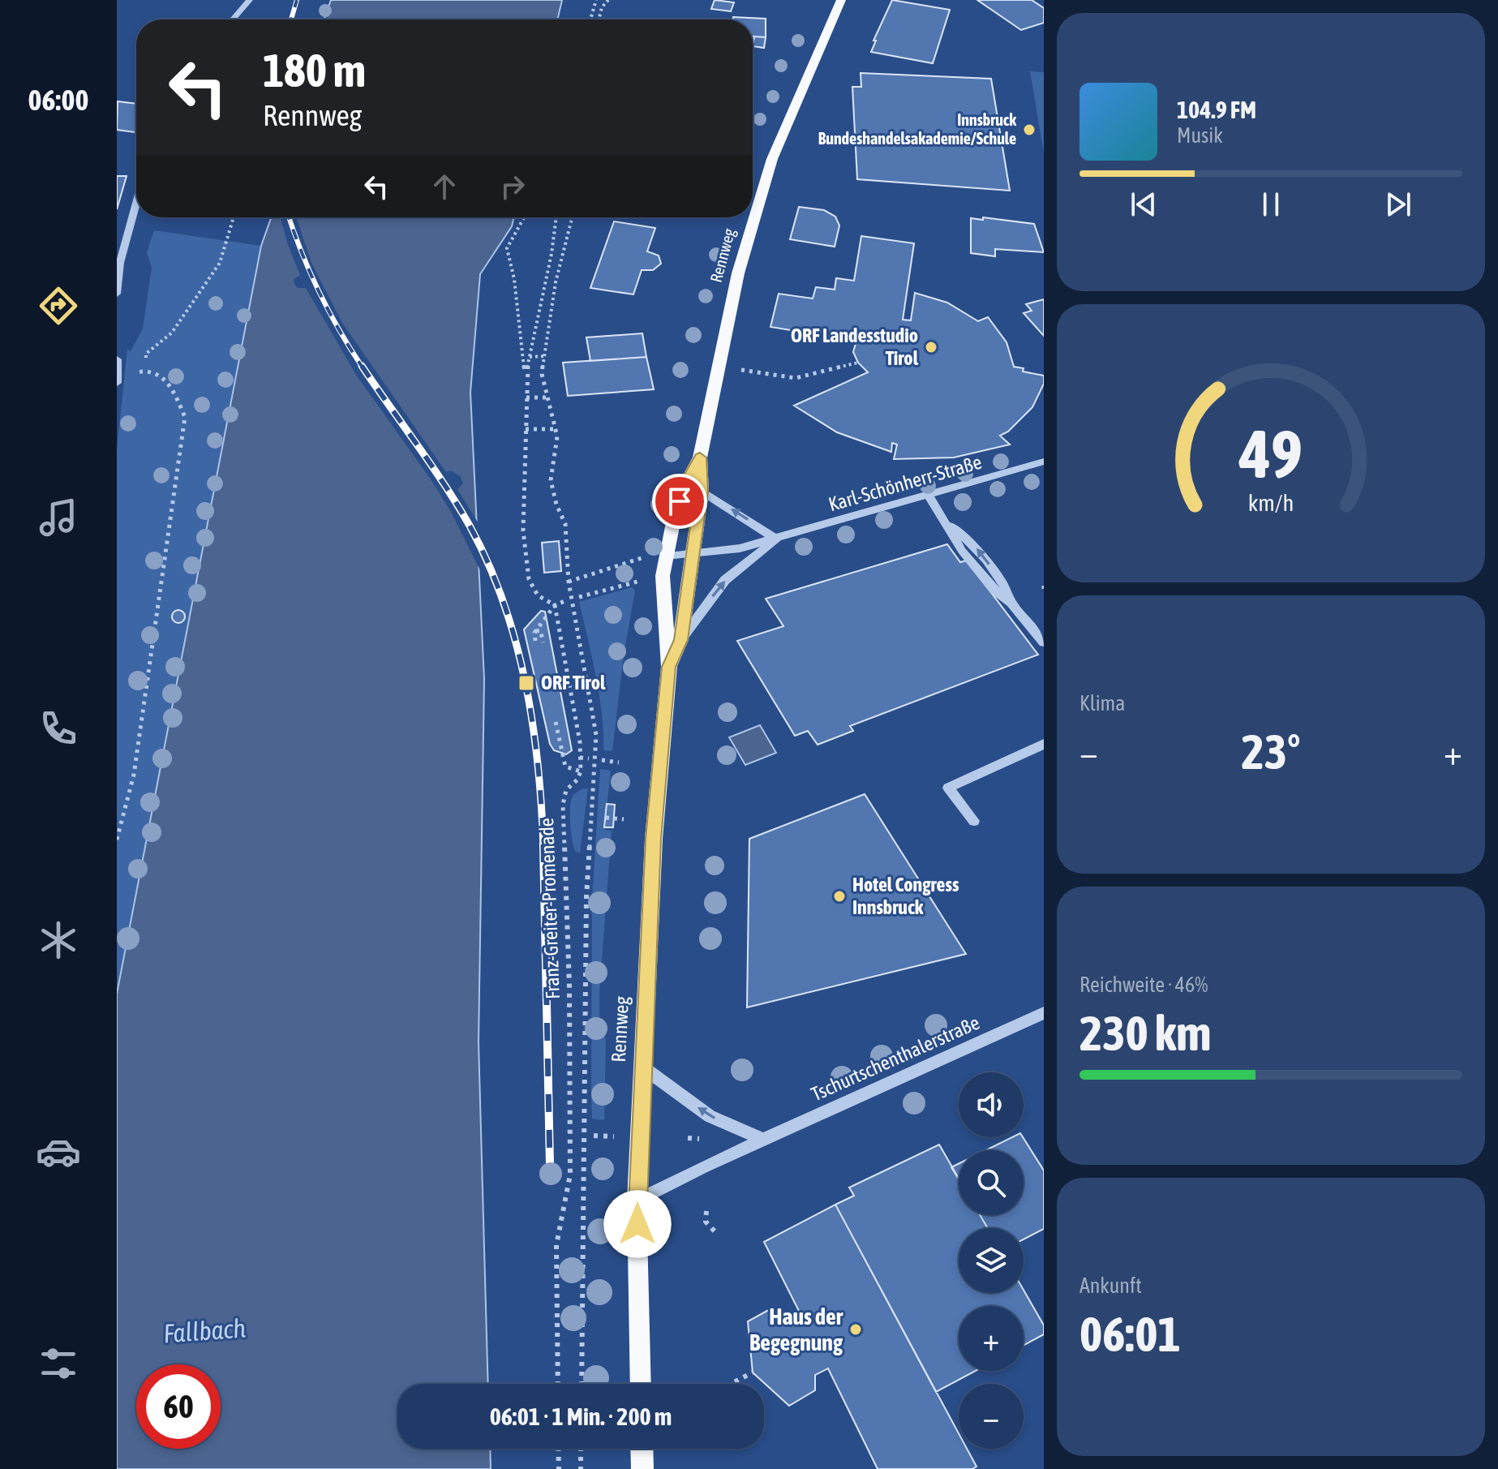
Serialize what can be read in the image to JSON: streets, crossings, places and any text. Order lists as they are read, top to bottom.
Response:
{
  "streets": {
    "main road": ["Rennweg"],
    "street": ["Karl-Schönherr-Straße", "Tschurtschenthalerstraße"],
    "path": ["Franz-Greiter-Promenade"]
  },
  "crossings": [
    ["Rennweg", "Karl-Schönherr-Straße"],
    ["Rennweg", "Tschurtschenthalerstraße"]
  ],
  "water": ["Fallbach"],
  "places": {
    "other": [
      "Innsbruck Bundeshandelsakademie/Schule",
      "ORF Landesstudio Tirol",
      "Hotel Congress Innsbruck",
      "Haus der Begegnung"
    ],
    "transit": ["ORF Tirol"]
  },
  "page": {
    "tabs": "06:00",
    "turn": ["180 m", "Rennweg"],
    "song": ["104.9 FM", "Musik"],
    "tile": [
      "Klima",
      ["Reichweite · 46%", "230 km"],
      ["Ankunft", "06:01"]
    ],
    "heat": ["−", "23°", "+"],
    "map_buttons": ["+", "−"],
    "limit": "60",
    "trip": "06:01 · 1 Min. · 200 m",
    "gauge": ["49", "km/h"]
  }
}
